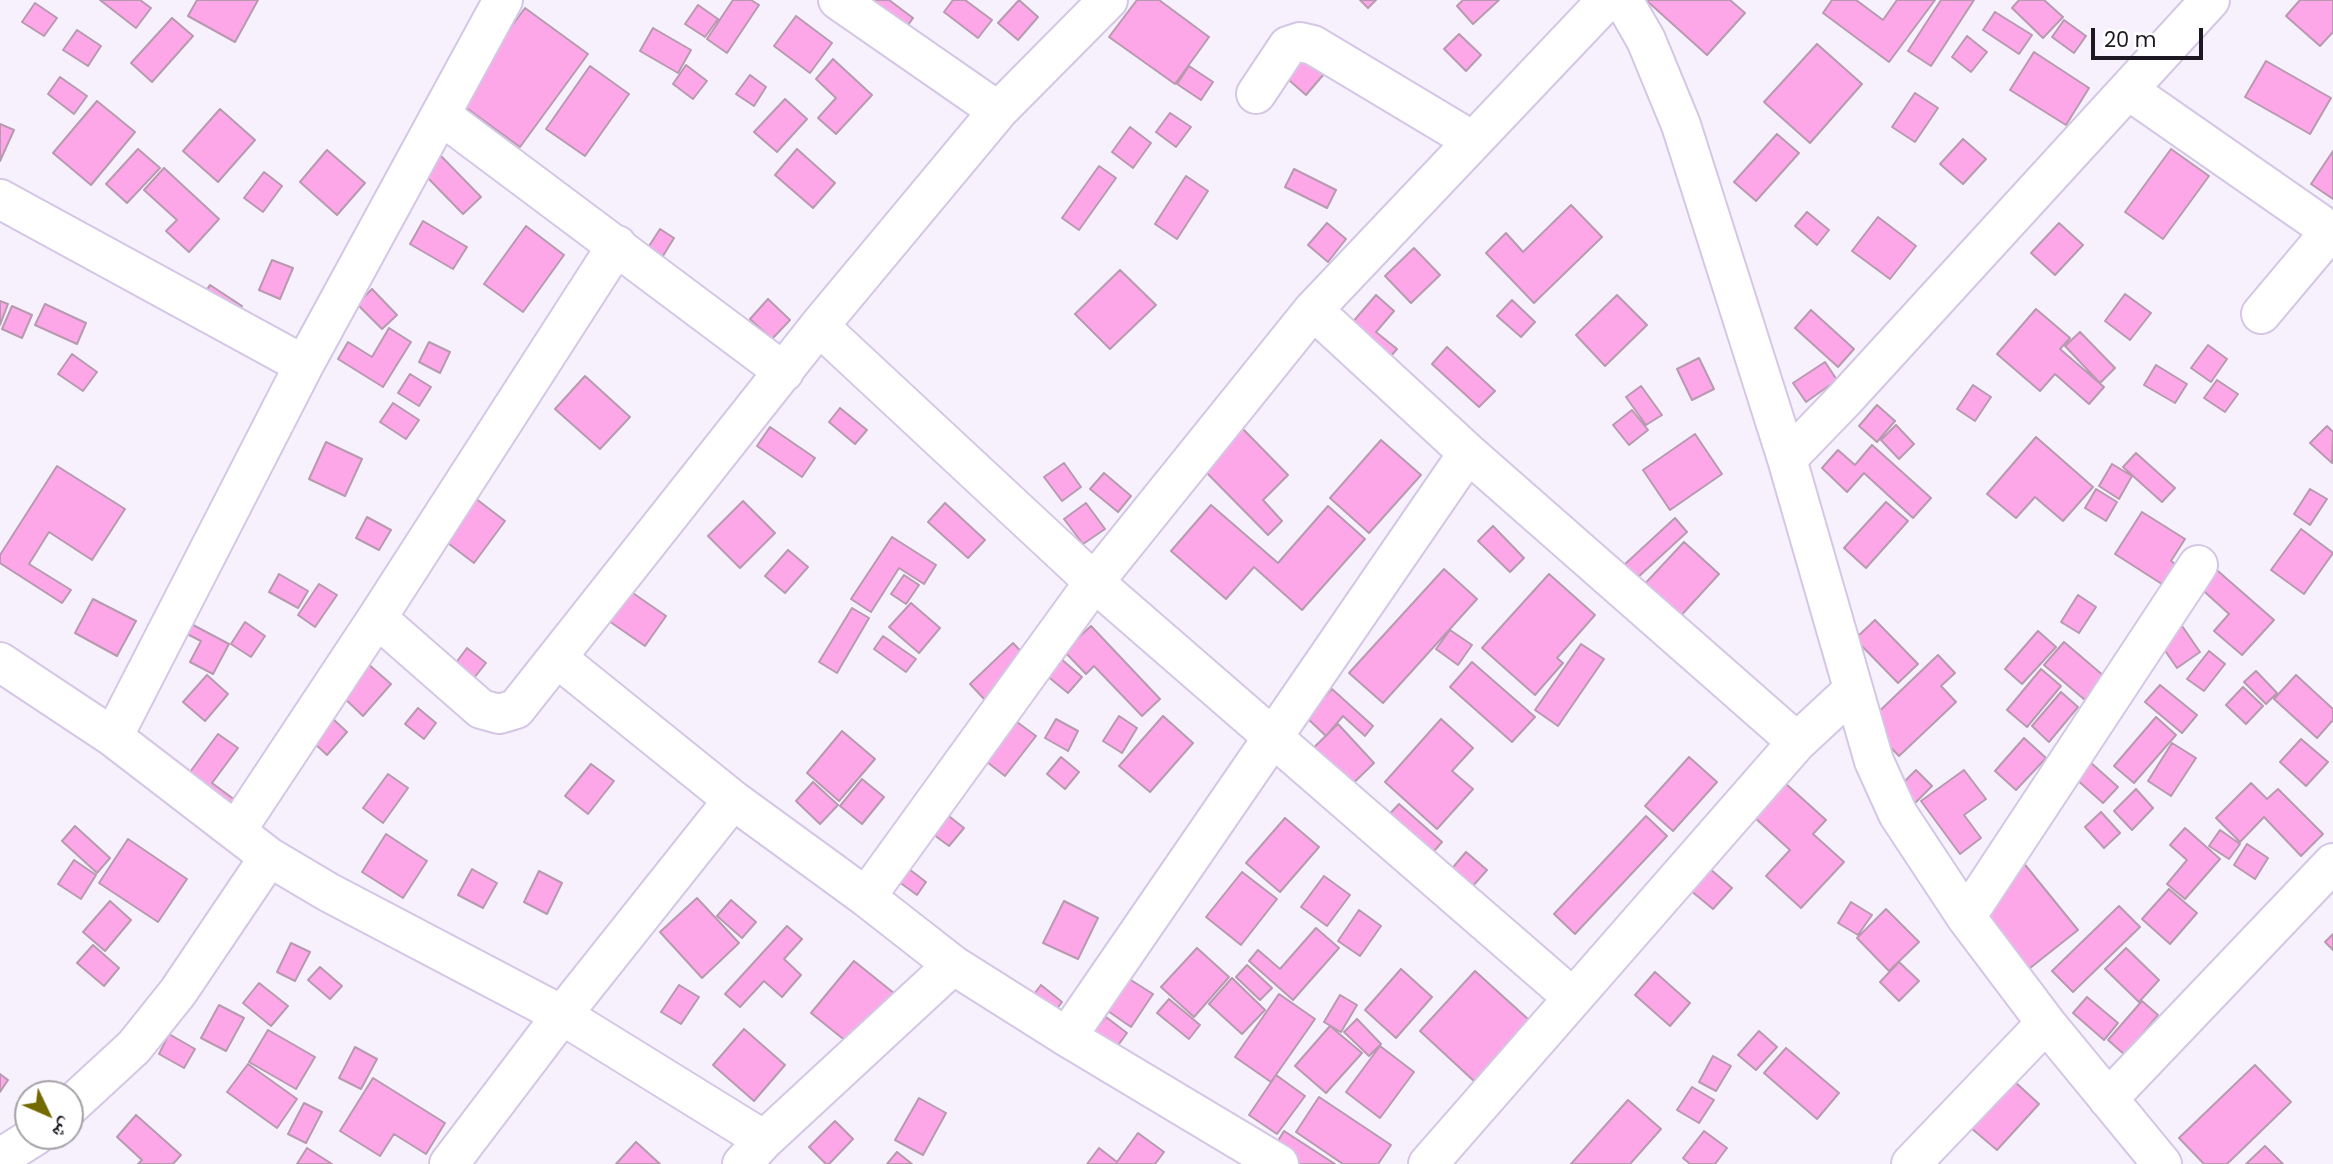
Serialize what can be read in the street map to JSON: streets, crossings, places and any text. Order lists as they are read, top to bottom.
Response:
{
  "scale_bar": "20 m",
  "north": "bottom right"
}
